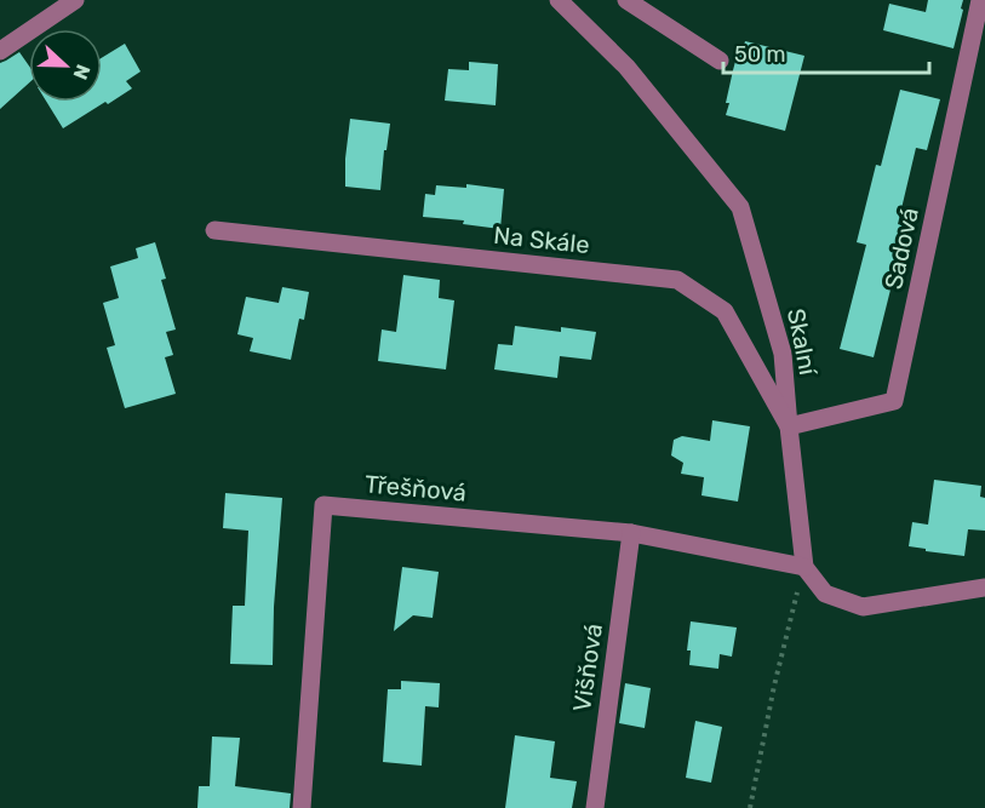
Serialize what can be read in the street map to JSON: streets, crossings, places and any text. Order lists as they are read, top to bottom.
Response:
{
  "streets": {
    "street": [
      "Na Skále",
      "Sadová",
      "Skalní",
      "Třešňová",
      "Višňová"
    ]
  },
  "crossings": [
    ["Na Skále", "Sadová"],
    ["Na Skále", "Skalní"],
    ["Sadová", "Skalní"],
    ["Skalní", "Třešňová"],
    ["Třešňová", "Višňová"]
  ],
  "scale_bar": "50 m",
  "north": "right"
}
